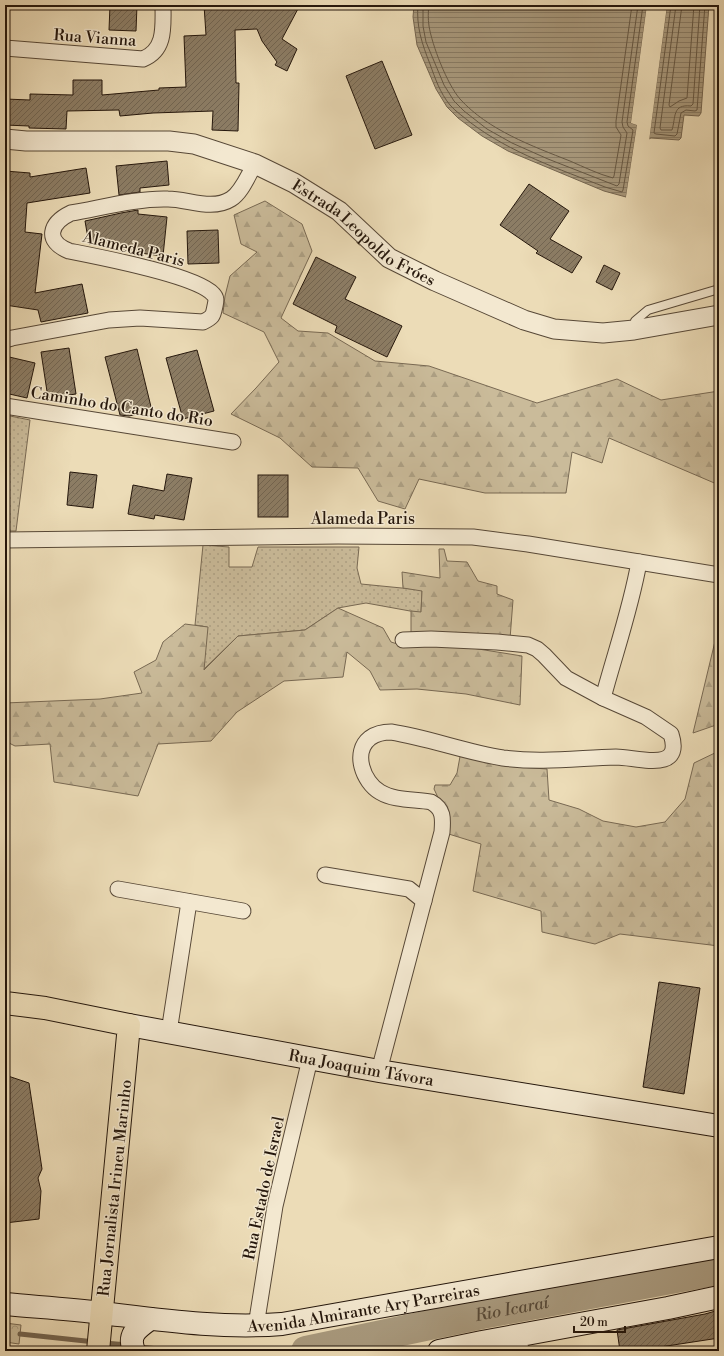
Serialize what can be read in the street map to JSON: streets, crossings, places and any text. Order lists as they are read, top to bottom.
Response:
{
  "streets": {
    "main road": ["Rua Joaquim Távora", "Rua Jornalista Irineu Marinho", "Avenida Almirante Ary Parreiras"],
    "street": [
      "Rua Vianna",
      "Estrada Leopoldo Fróes",
      "Alameda Paris",
      "Caminho do Canto do Rio",
      "Rua Estado de Israel"
    ]
  },
  "crossings": [
    ["Estrada Leopoldo Fróes", "Alameda Paris"],
    ["Rua Joaquim Távora", "Rua Jornalista Irineu Marinho"],
    ["Rua Joaquim Távora", "Rua Estado de Israel"],
    ["Rua Jornalista Irineu Marinho", "Avenida Almirante Ary Parreiras"],
    ["Rua Estado de Israel", "Avenida Almirante Ary Parreiras"]
  ],
  "water": ["Rio Icaraí"],
  "scale_bar": "20 m"
}
